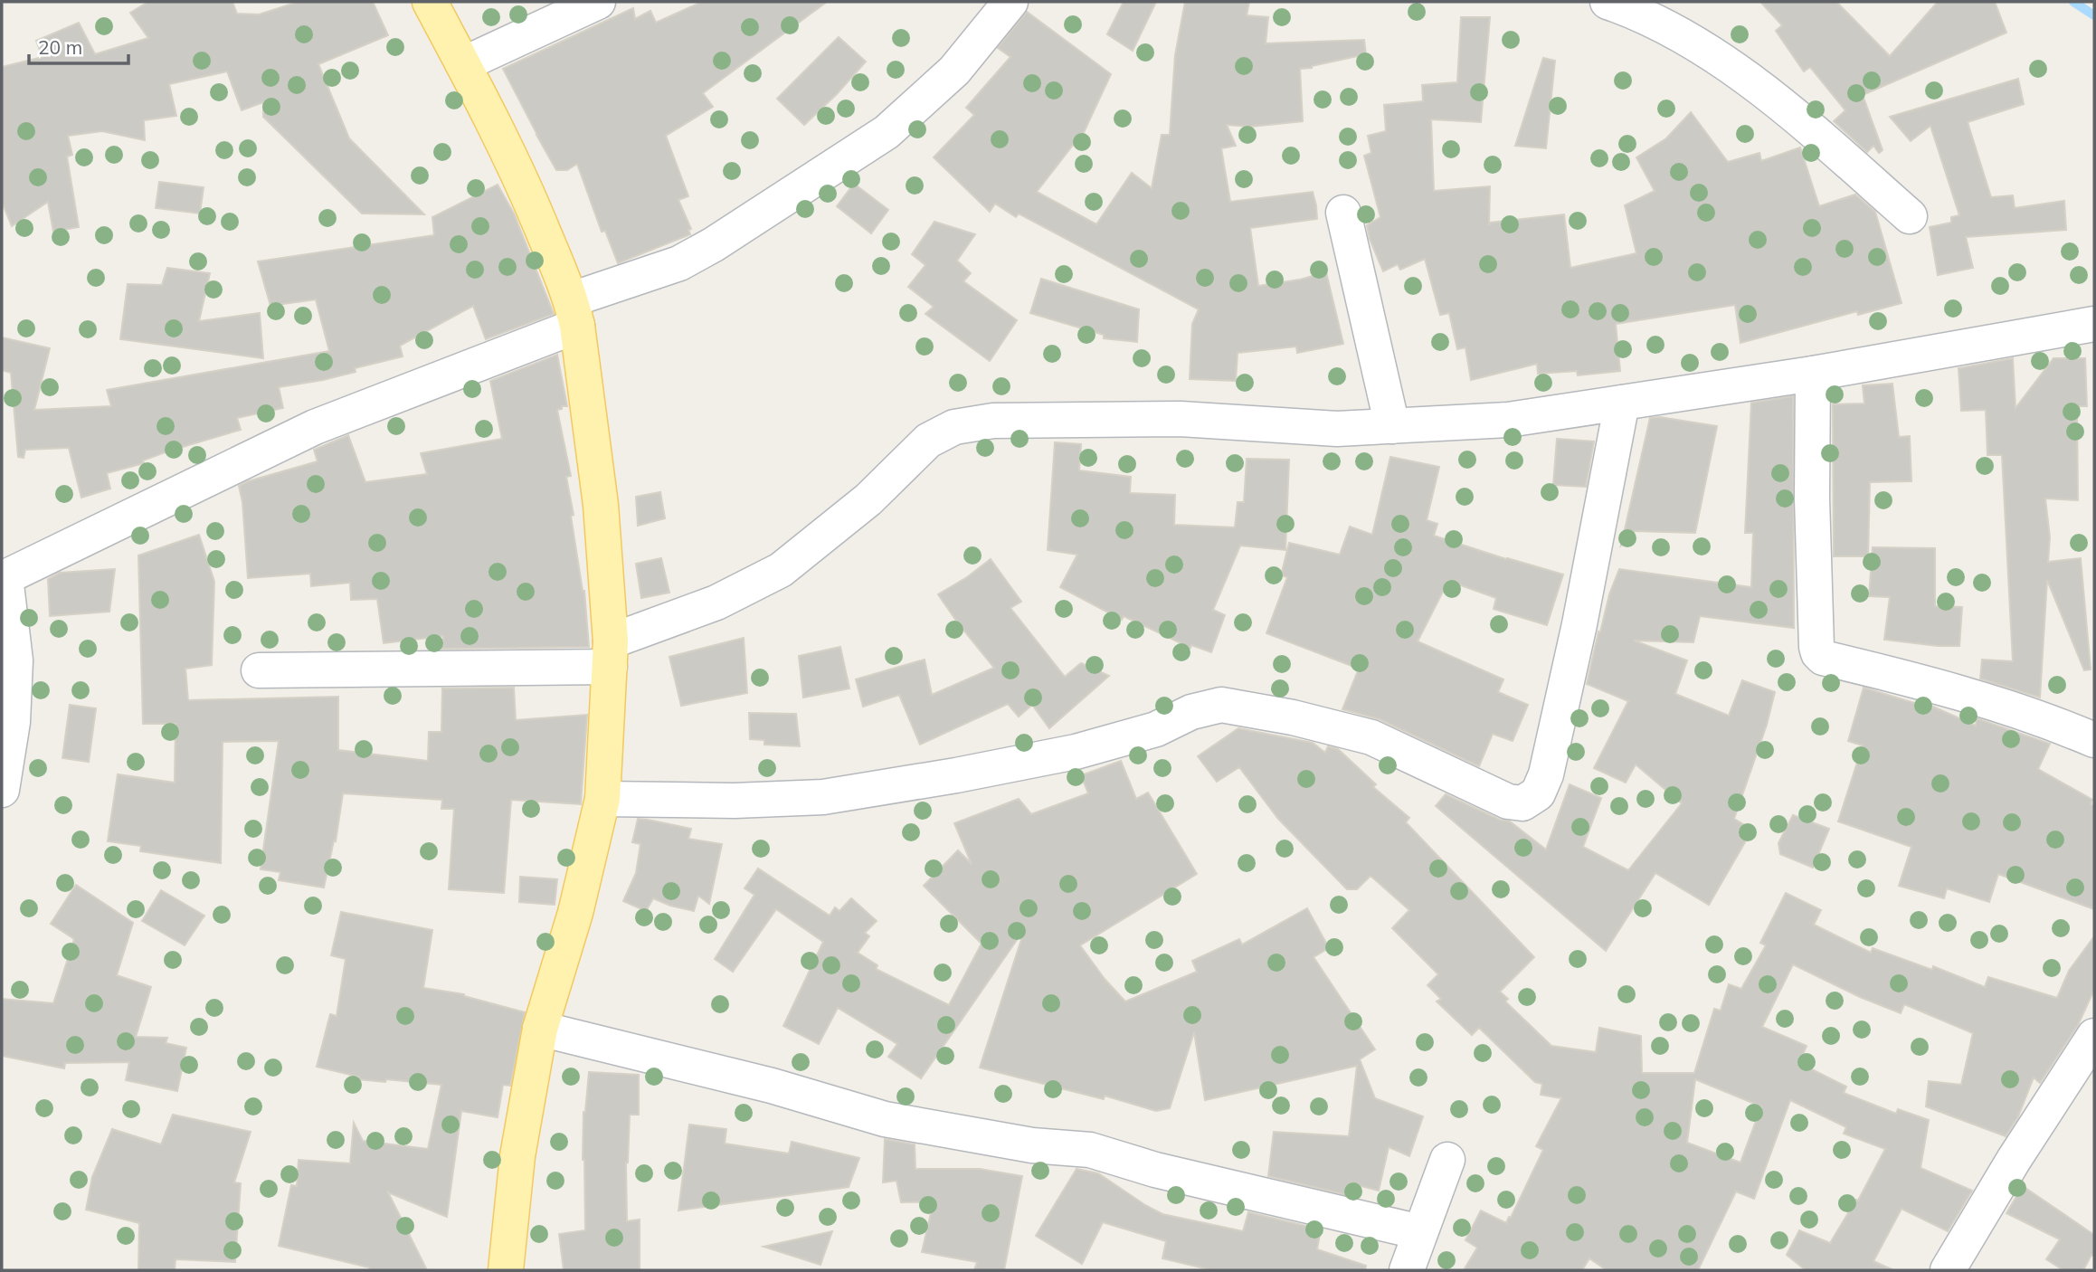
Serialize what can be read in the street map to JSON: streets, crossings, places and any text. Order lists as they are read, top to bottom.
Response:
{
  "scale_bar": "20 m"
}
